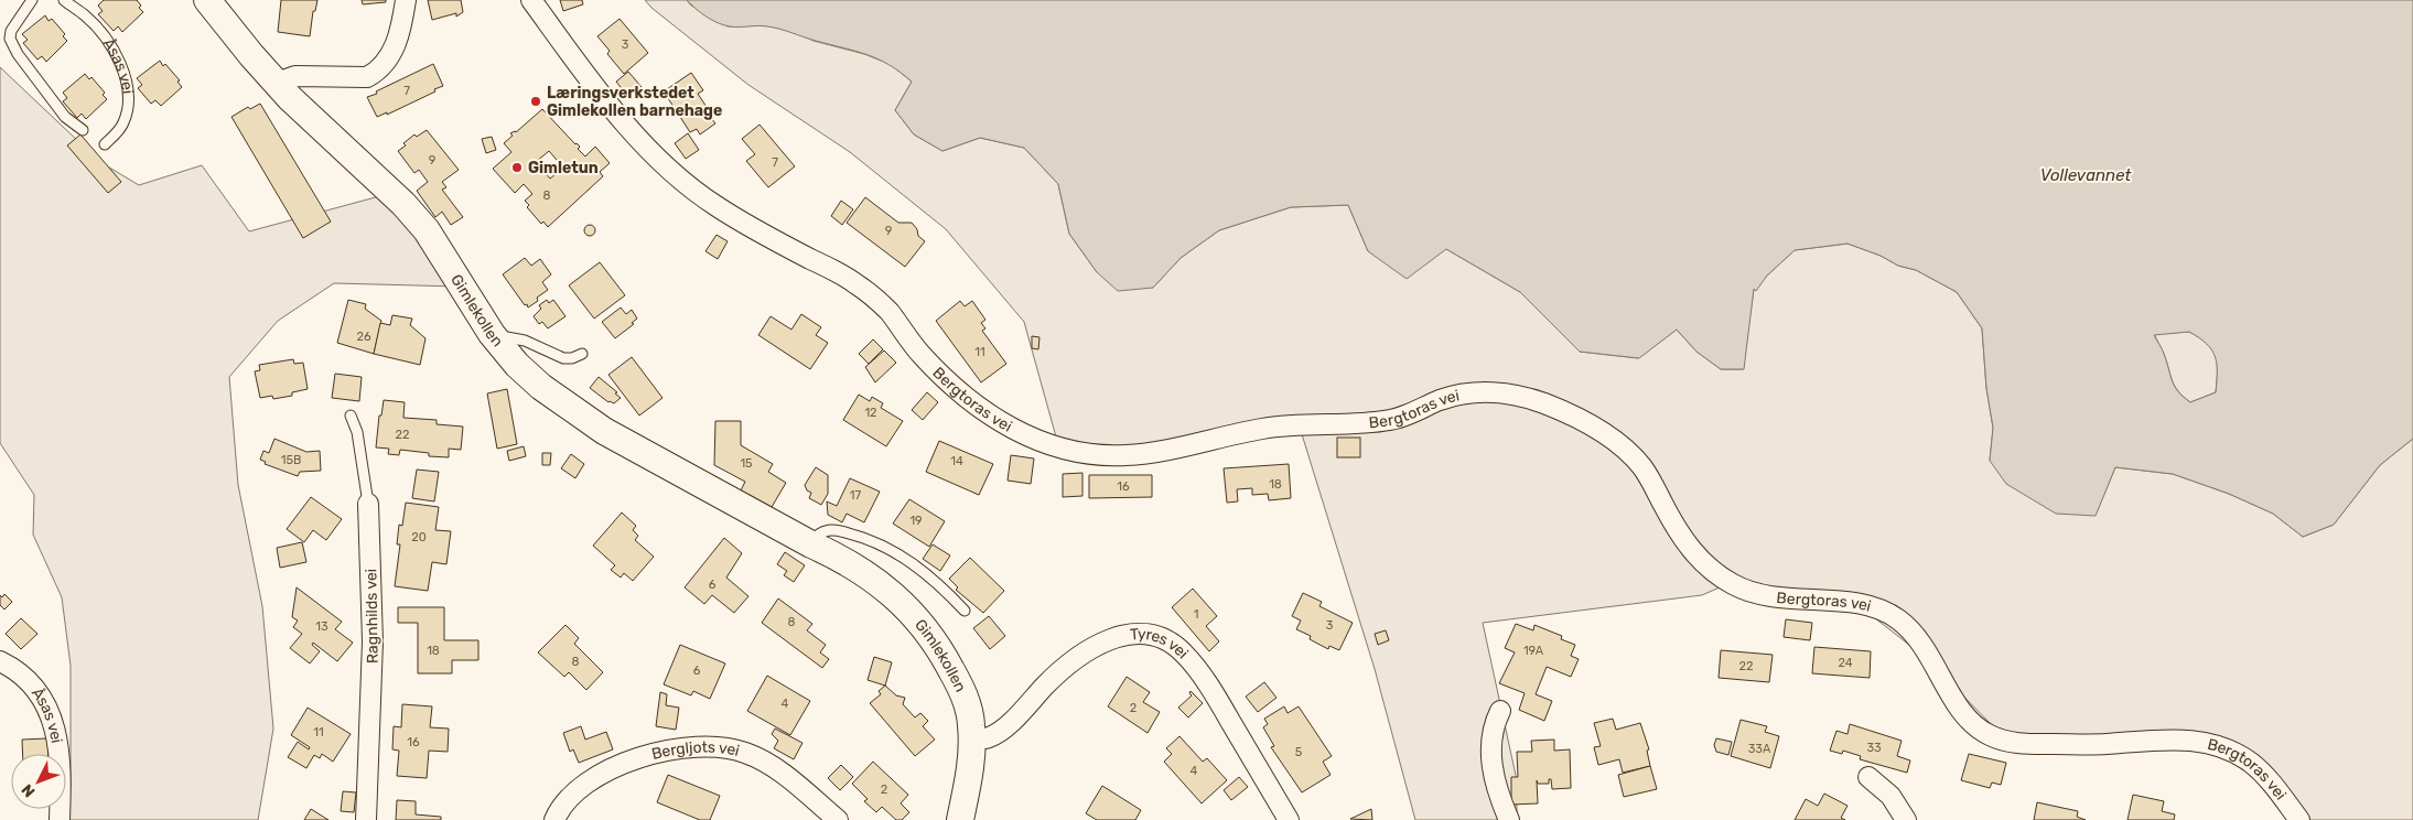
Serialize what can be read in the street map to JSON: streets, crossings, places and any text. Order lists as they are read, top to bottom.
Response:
{
  "streets": {
    "street": [
      "Åsas vei",
      "Gimlekollen",
      "Bergtoras vei",
      "Ragnhilds vei",
      "Tyres vei",
      "Bergljots vei"
    ]
  },
  "crossings": [
    ["Gimlekollen", "Tyres vei"]
  ],
  "water": ["Vollevannet"],
  "places": ["Læringsverkstedet Gimlekollen barnehage", "Gimletun"],
  "house_numbers": [
    "3",
    "7",
    "9",
    "7",
    "8",
    "9",
    "26",
    "11",
    "12",
    "22",
    "15B",
    "14",
    "15",
    "18",
    "16",
    "17",
    "19",
    "20",
    "6",
    "1",
    "8",
    "3",
    "13",
    "18",
    "19A",
    "8",
    "24",
    "22",
    "6",
    "4",
    "2",
    "11",
    "16",
    "33",
    "33A",
    "5",
    "4",
    "2"
  ],
  "north": "bottom left"
}
